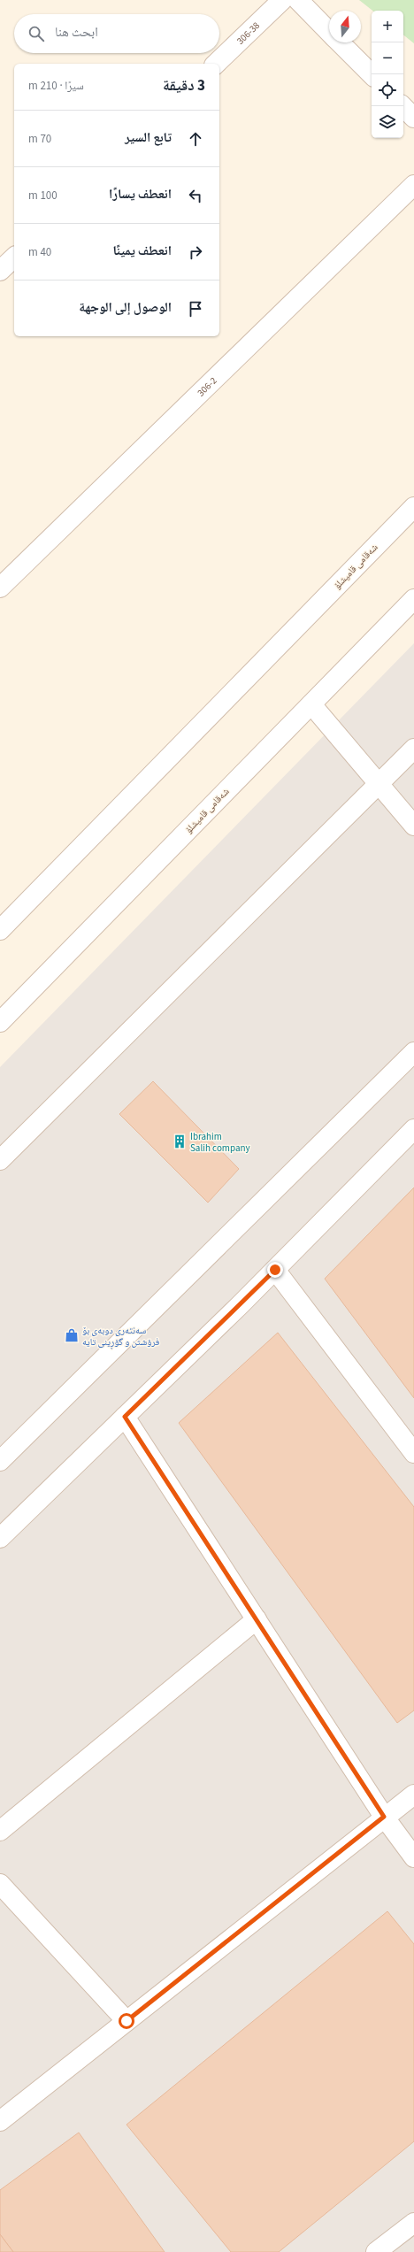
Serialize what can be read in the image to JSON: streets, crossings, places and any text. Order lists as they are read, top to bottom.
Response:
{
  "streets": {
    "street": ["306-38", "306-2", "شەقامی قامیشلۆ"]
  },
  "places": {
    "building": ["Ibrahim Salih company"],
    "shop": ["سەنتەری دوبەی بۆ فرۆشتن و گۆڕینی تایە"]
  },
  "north": "top",
  "page": {
    "map_buttons": ["+", "−"],
    "search": "ابحث هنا",
    "heading": ["3 دقيقة", "سيرًا · 210 m"],
    "list": [
      ["تابع السير", "70 m"],
      ["انعطف يسارًا", "100 m"],
      ["انعطف يمينًا", "40 m"],
      "الوصول إلى الوجهة"
    ]
  }
}
